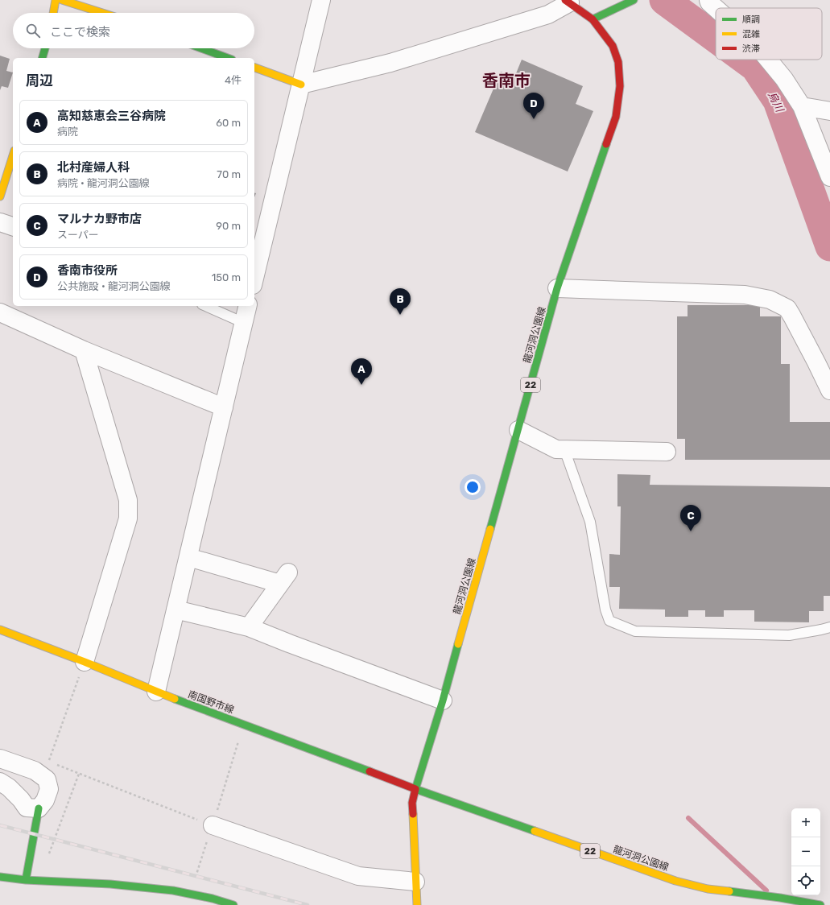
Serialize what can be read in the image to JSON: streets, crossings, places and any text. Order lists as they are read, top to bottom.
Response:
{
  "streets": {
    "main road": ["龍河洞公園線", "22", "南国野市線"]
  },
  "crossings": [
    ["龍河洞公園線", "南国野市線"]
  ],
  "districts": ["香南市"],
  "water": ["烏川"],
  "legend": ["順調", "混雑", "渋滞"],
  "page": {
    "search": "ここで検索",
    "heading": ["周辺", "4件"],
    "pins": [
      "D",
      "B",
      "A",
      "C"
    ],
    "list": [
      {
        "mark": "A",
        "name": "高知慈恵会三谷病院",
        "note": "病院",
        "value": "60 m"
      },
      {
        "mark": "B",
        "name": "北村産婦人科",
        "note": "病院 · 龍河洞公園線",
        "value": "70 m"
      },
      {
        "mark": "C",
        "name": "マルナカ野市店",
        "note": "スーパー",
        "value": "90 m"
      },
      {
        "mark": "D",
        "name": "香南市役所",
        "note": "公共施設 · 龍河洞公園線",
        "value": "150 m"
      }
    ],
    "map_buttons": ["+", "−"]
  }
}
